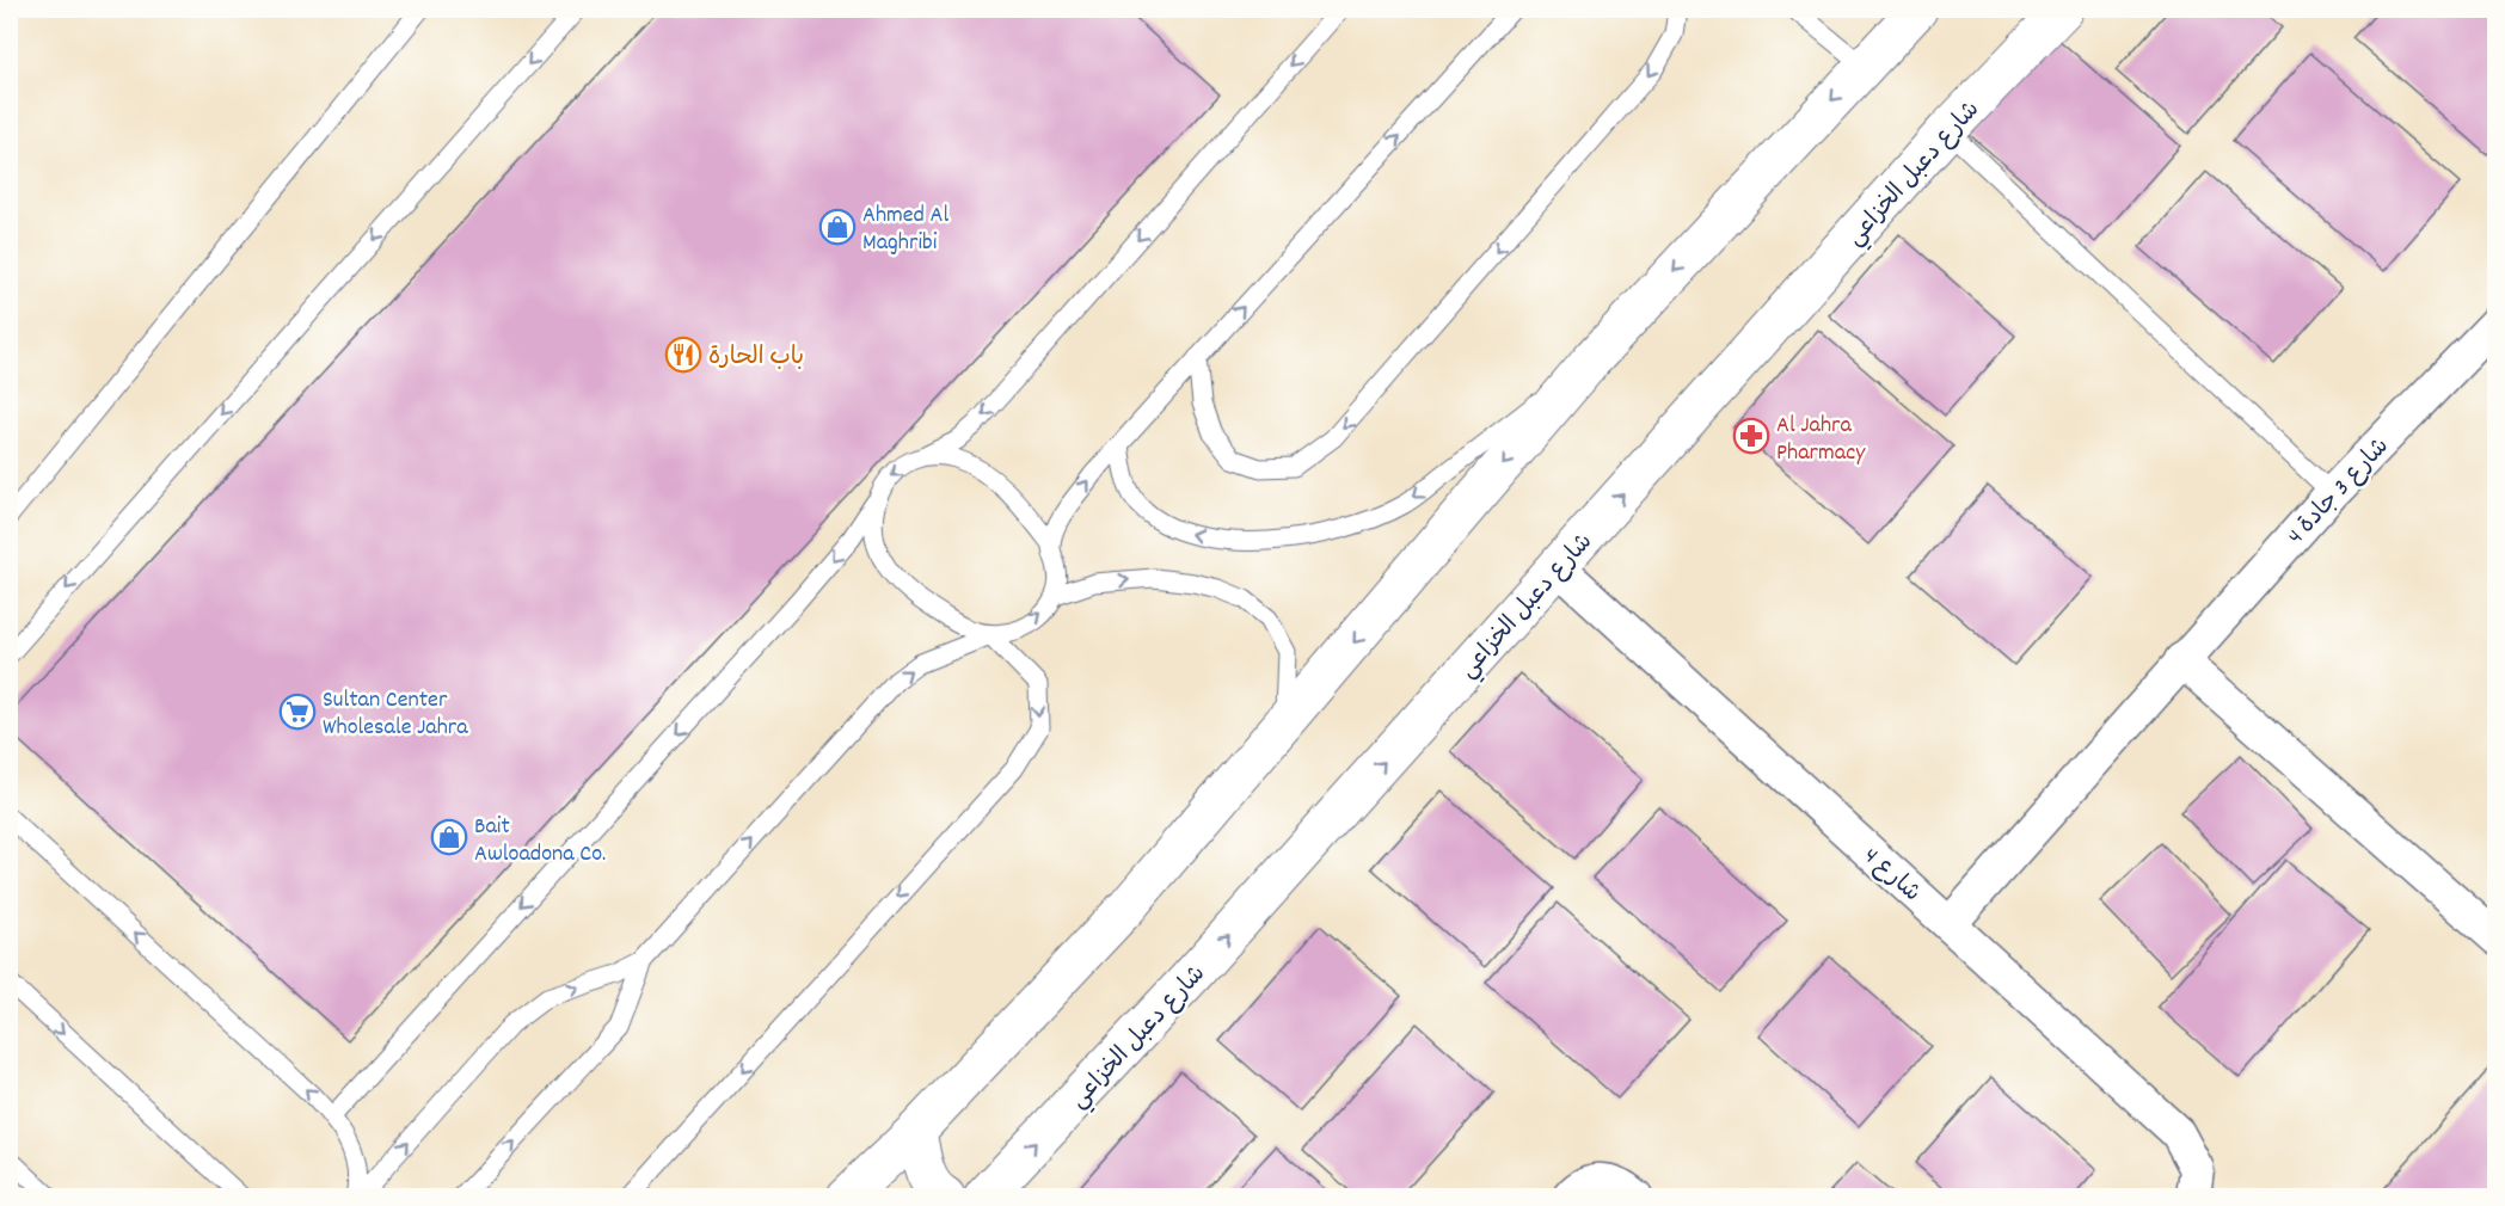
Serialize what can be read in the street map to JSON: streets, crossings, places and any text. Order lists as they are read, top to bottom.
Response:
{
  "streets": {
    "main road": ["شارع دعبل الخزاعي"],
    "street": ["شارع 3 جادة 4", "شارع 4"]
  },
  "crossings": [
    ["شارع دعبل الخزاعي", "شارع 4"],
    ["شارع 3 جادة 4", "شارع 4"]
  ],
  "places": {
    "shop": ["Ahmed Al Maghribi", "Bait Awloadona Co."],
    "restaurant": ["باب الحارة"],
    "pharmacy": ["Al Jahra Pharmacy"],
    "supermarket": ["Sultan Center Wholesale Jahra"]
  }
}
